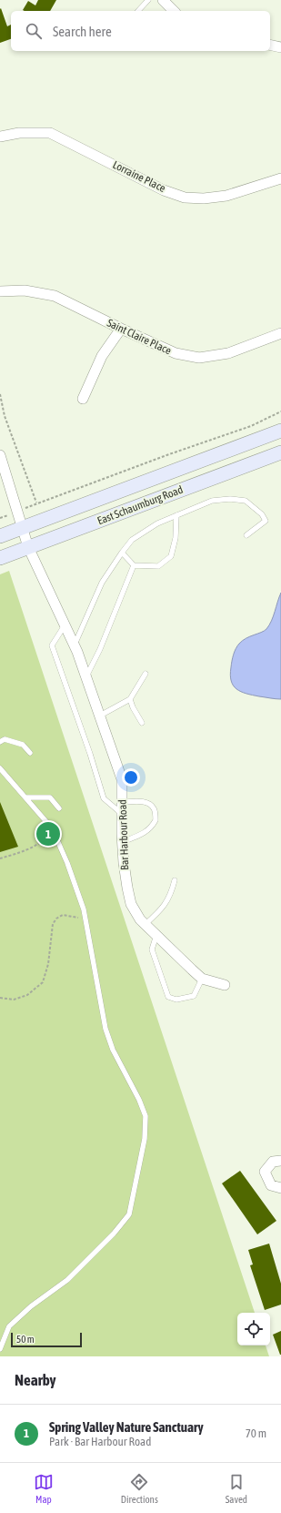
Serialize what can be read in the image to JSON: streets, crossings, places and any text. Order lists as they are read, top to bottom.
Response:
{
  "streets": {
    "main road": ["East Schaumburg Road"],
    "street": ["Lorraine Place", "Saint Claire Place", "Bar Harbour Road"]
  },
  "crossings": [
    ["East Schaumburg Road", "Bar Harbour Road"]
  ],
  "scale_bar": "50 m",
  "page": {
    "search": "Search here",
    "pins": "1",
    "scale": "50 m",
    "heading": "Nearby",
    "list": [
      {
        "mark": "1",
        "name": "Spring Valley Nature Sanctuary",
        "note": "Park · Bar Harbour Road",
        "value": "70 m"
      }
    ],
    "nav": ["Map", "Directions", "Saved"]
  }
}
